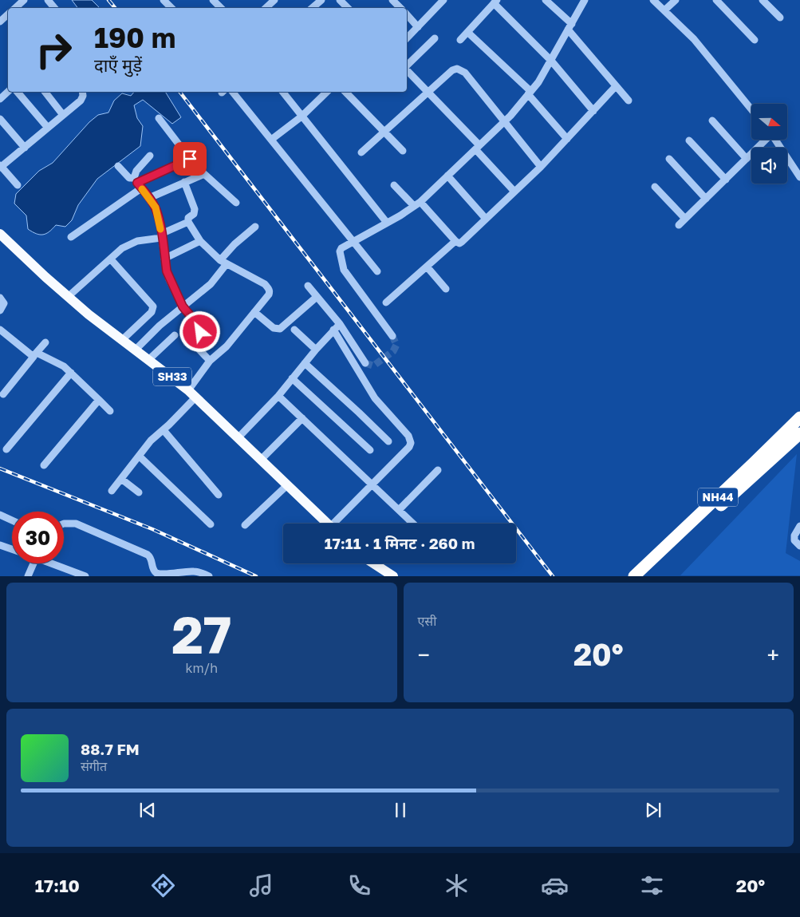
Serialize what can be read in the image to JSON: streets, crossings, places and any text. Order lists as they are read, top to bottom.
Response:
{
  "streets": {
    "highway": ["NH44"],
    "main road": ["SH33"]
  },
  "north": "right",
  "page": {
    "turn": ["190 m", "दाएँ मुड़ें"],
    "limit": "30",
    "trip": "17:11 · 1 मिनट · 260 m",
    "tile": [
      ["27", "km/h"],
      "एसी"
    ],
    "heat": ["−", "20°", "+"],
    "song": ["88.7 FM", "संगीत"],
    "tabs": ["17:10", "20°"]
  }
}
